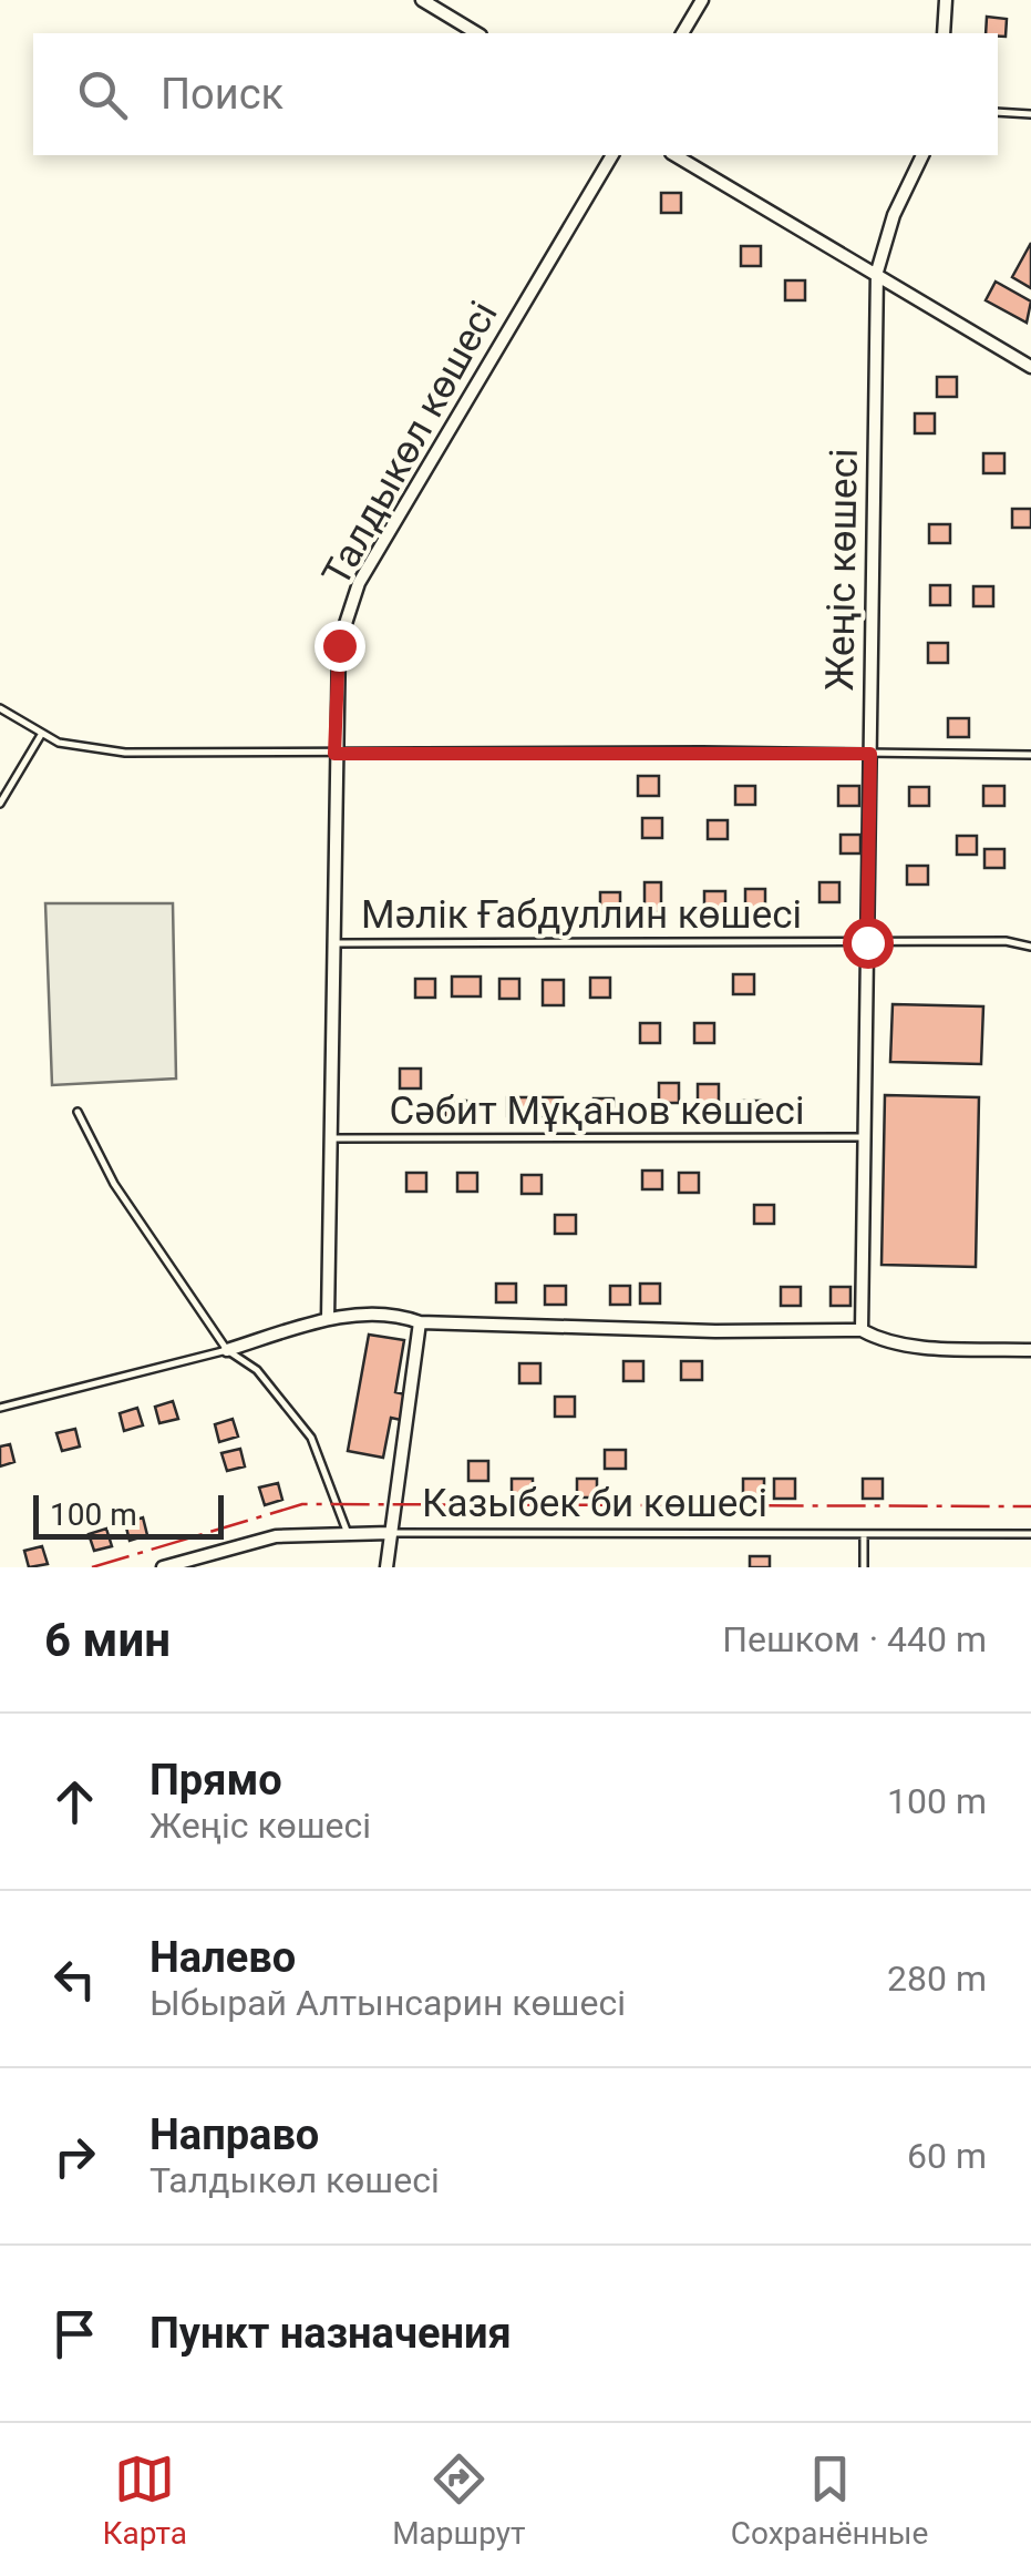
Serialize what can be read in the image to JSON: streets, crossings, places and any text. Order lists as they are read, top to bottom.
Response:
{
  "streets": {
    "street": ["Талдыкөл көшесі", "Жеңіс көшесі", "Казыбек би көшесі"],
    "lane": ["Мәлік Ғабдуллин көшесі", "Сәбит Мұқанов көшесі"]
  },
  "crossings": [
    ["Талдыкөл көшесі", "Мәлік Ғабдуллин көшесі"],
    ["Талдыкөл көшесі", "Сәбит Мұқанов көшесі"],
    ["Жеңіс көшесі", "Мәлік Ғабдуллин көшесі"],
    ["Жеңіс көшесі", "Сәбит Мұқанов көшесі"]
  ],
  "scale_bar": "100 m",
  "page": {
    "search": "Поиск",
    "scale": "100 m",
    "heading": ["6 мин", "Пешком · 440 m"],
    "list": [
      ["Прямо", "Жеңіс көшесі", "100 m"],
      ["Налево", "Ыбырай Алтынсарин көшесі", "280 m"],
      ["Направо", "Талдыкөл көшесі", "60 m"],
      "Пункт назначения"
    ],
    "nav": ["Карта", "Маршрут", "Сохранённые"]
  }
}
